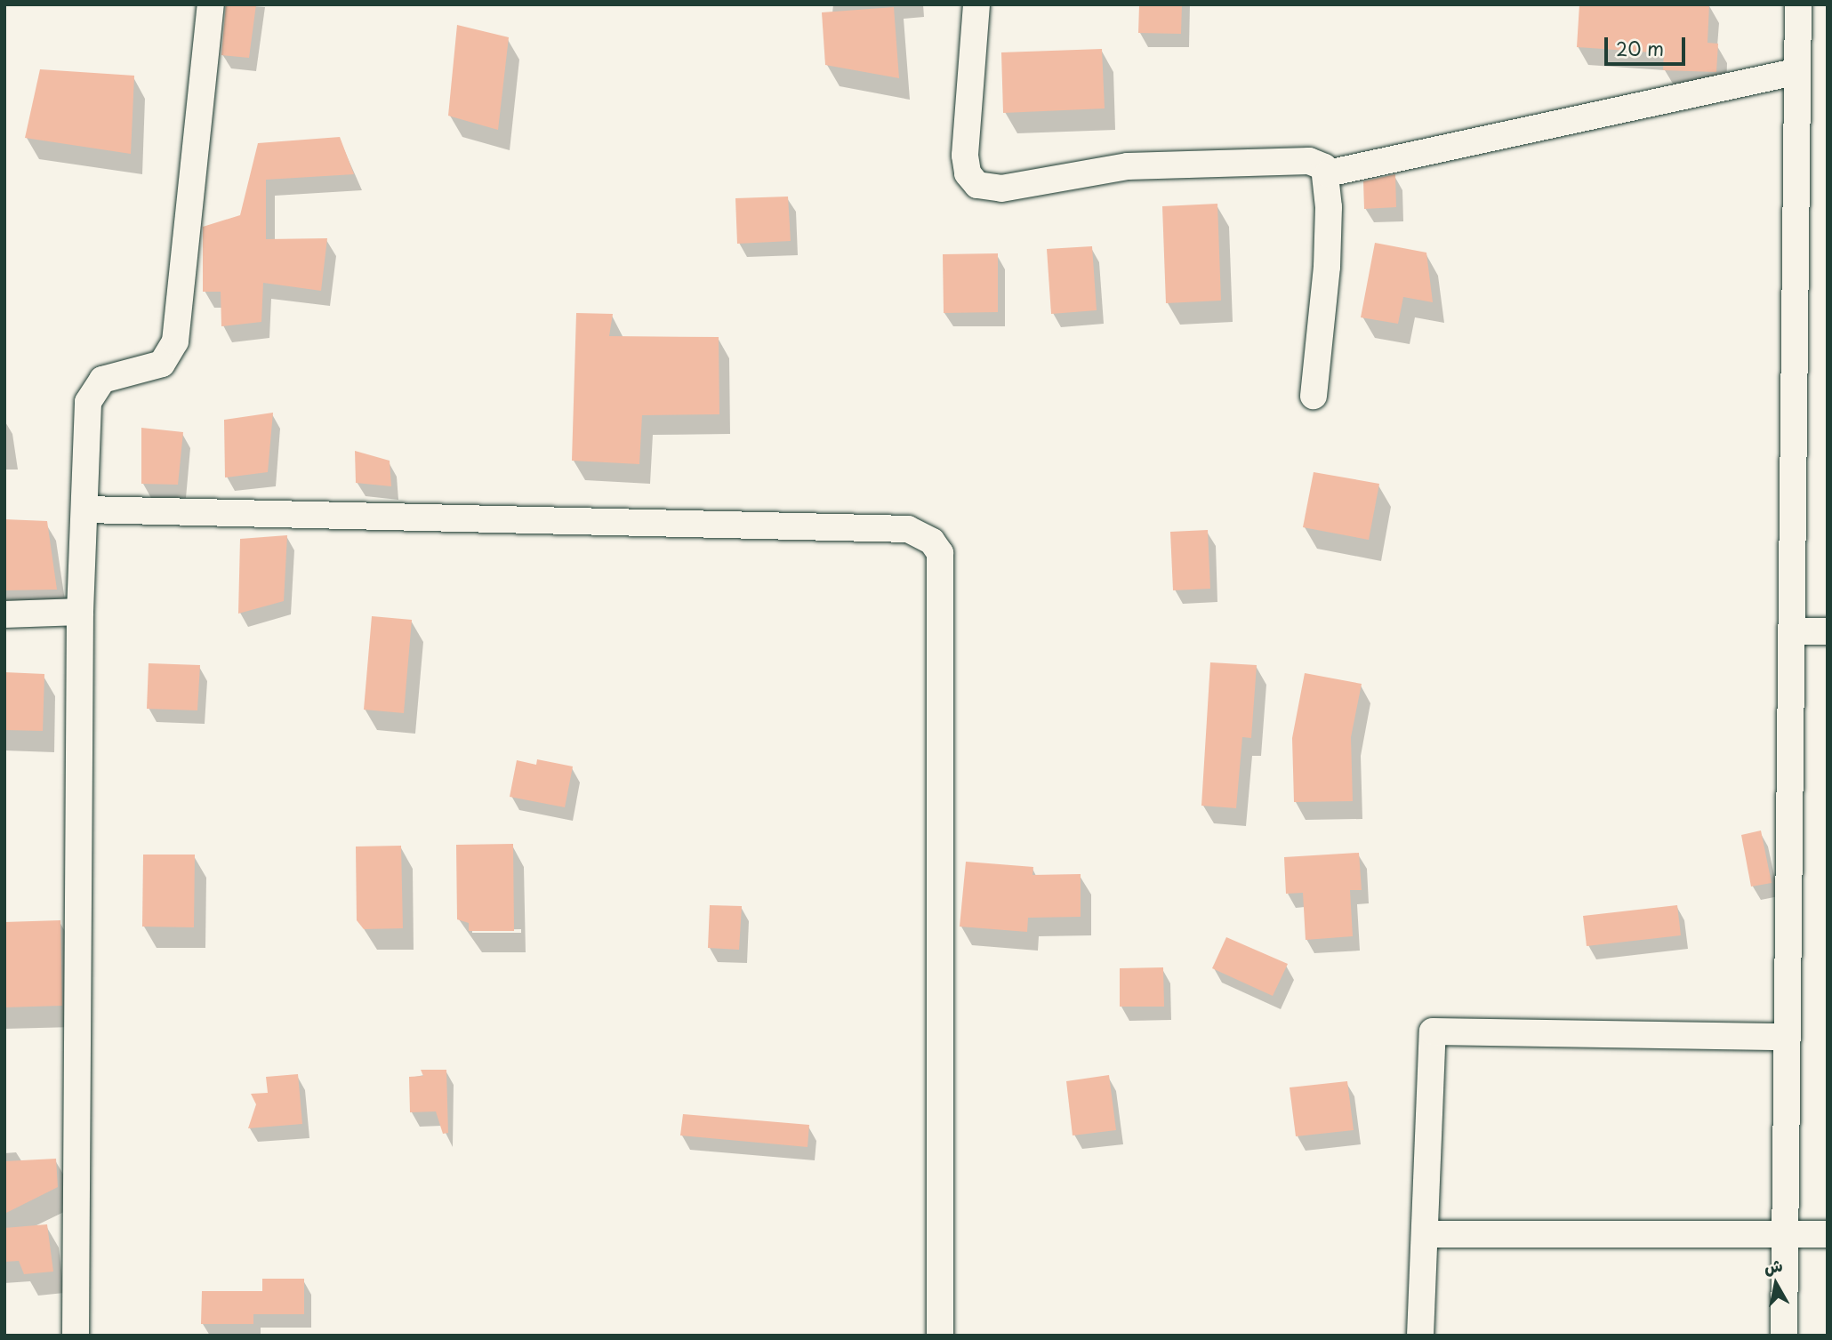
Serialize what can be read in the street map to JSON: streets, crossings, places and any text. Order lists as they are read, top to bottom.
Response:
{
  "scale_bar": "20 m",
  "north": "top"
}
